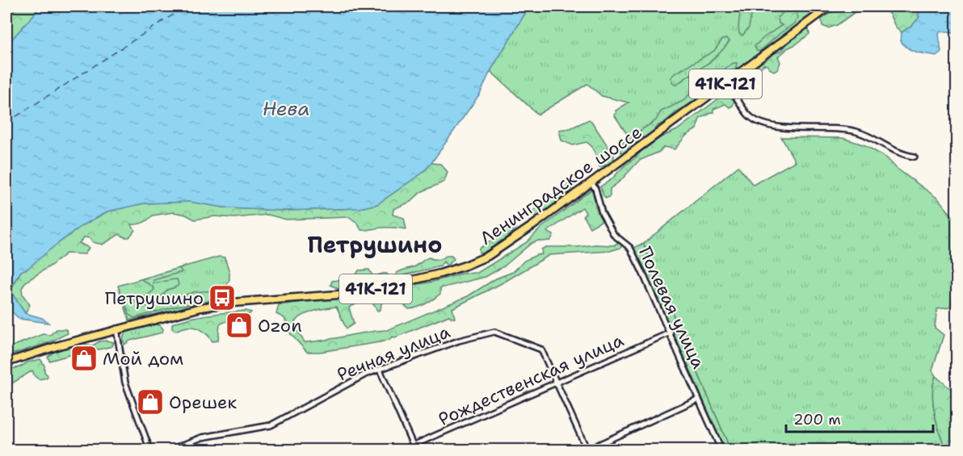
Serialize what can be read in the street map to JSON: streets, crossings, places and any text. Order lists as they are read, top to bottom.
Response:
{
  "streets": {
    "main road": ["41К-121", "Ленинградское шоссе"],
    "street": ["Полевая улица", "Речная улица", "Рождественская улица"]
  },
  "crossings": [
    ["Ленинградское шоссе", "Полевая улица"],
    ["Полевая улица", "Рождественская улица"],
    ["Речная улица", "Рождественская улица"]
  ],
  "districts": ["Петрушино"],
  "water": ["Нева"],
  "places": {
    "bus stop": ["Петрушино"],
    "shop": ["Ozon", "Мой дом", "Орешек"]
  },
  "scale_bar": "200 m"
}
